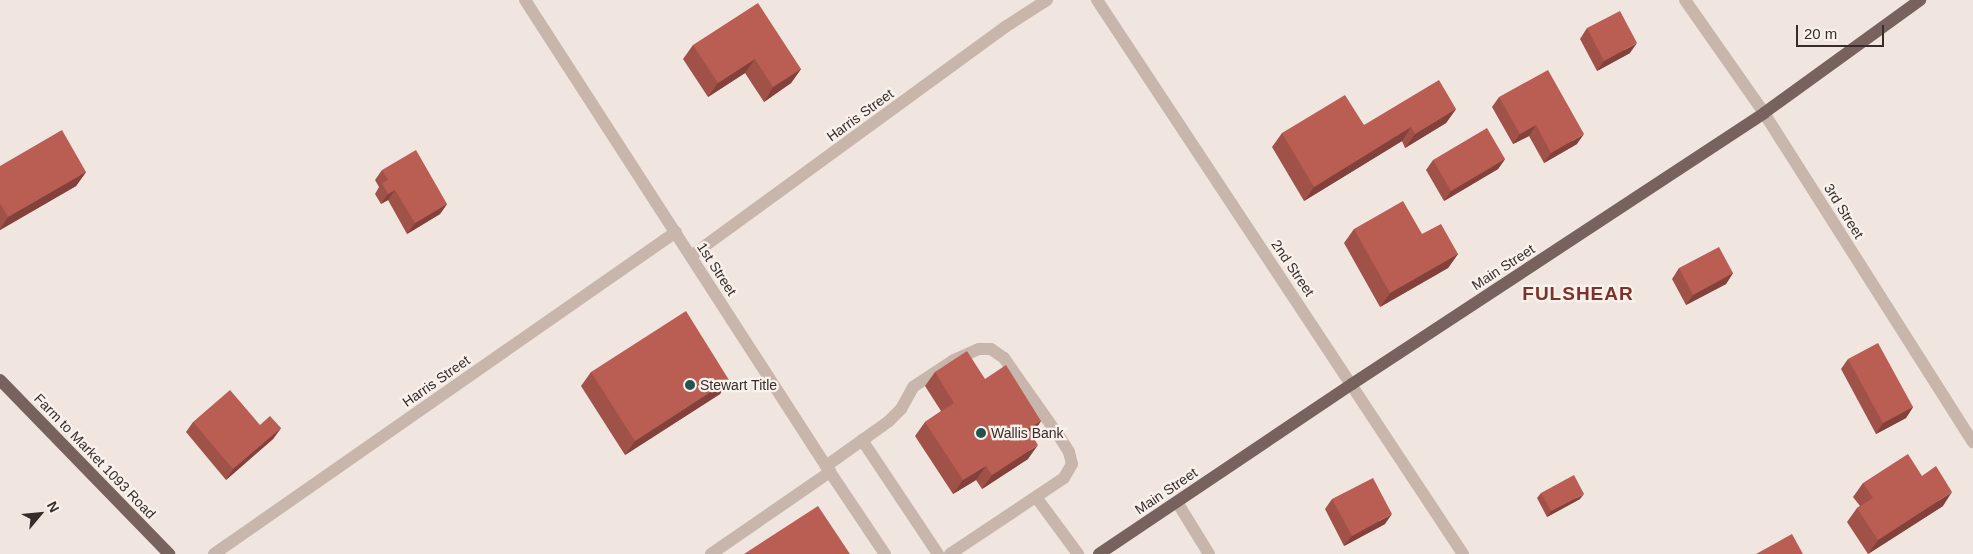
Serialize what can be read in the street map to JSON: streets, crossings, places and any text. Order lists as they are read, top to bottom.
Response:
{
  "streets": {
    "main road": ["Main Street", "Farm to Market 1093 Road"],
    "street": [
      "Harris Street",
      "3rd Street",
      "2nd Street",
      "1st Street"
    ]
  },
  "crossings": [
    ["Harris Street", "1st Street"],
    ["3rd Street", "Main Street"],
    ["Main Street", "2nd Street"]
  ],
  "districts": ["FULSHEAR"],
  "places": ["Stewart Title", "Wallis Bank"],
  "scale_bar": "20 m",
  "north": "top right"
}
